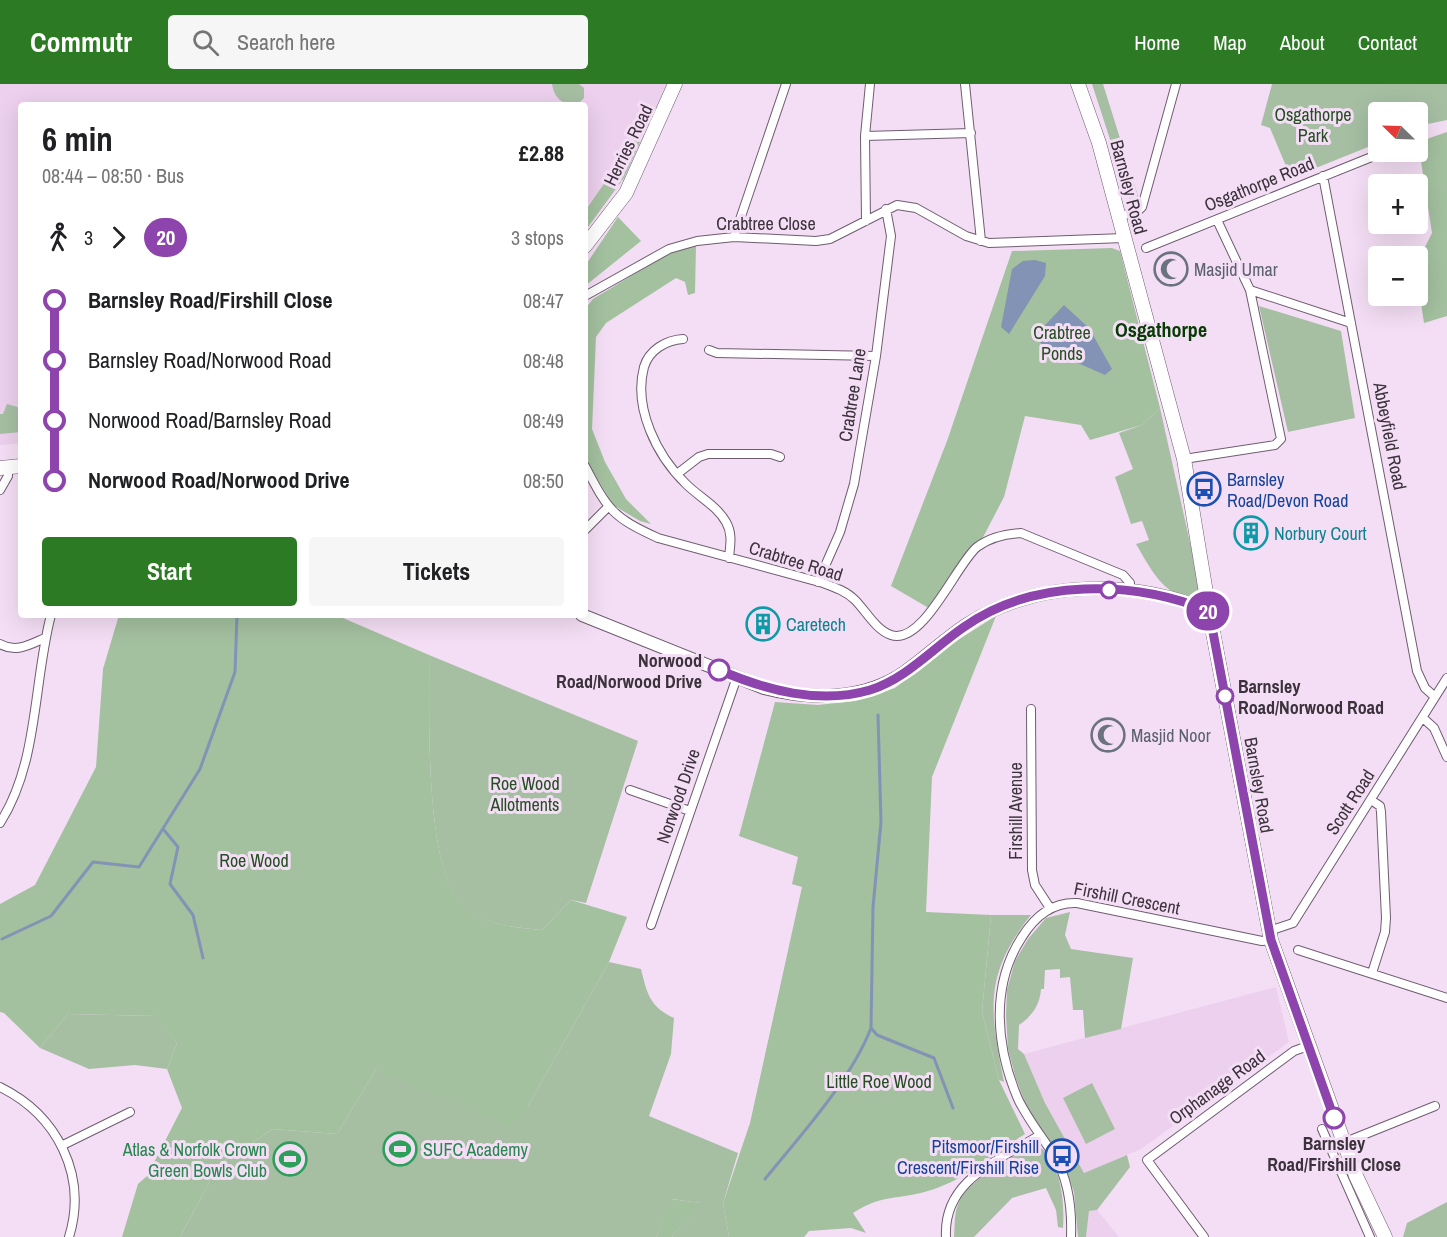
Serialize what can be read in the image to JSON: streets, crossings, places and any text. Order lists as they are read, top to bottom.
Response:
{
  "streets": {
    "main road": ["Herries Road", "Barnsley Road"],
    "street": [
      "Osgathorpe Road",
      "Crabtree Close",
      "Crabtree Lane",
      "Abbeyfield Road",
      "Crabtree Road",
      "Norwood Drive",
      "Scott Road",
      "Firshill Avenue",
      "Firshill Crescent",
      "Orphanage Road"
    ]
  },
  "crossings": [
    ["Osgathorpe Road", "Abbeyfield Road"],
    ["Barnsley Road", "Crabtree Close"],
    ["Barnsley Road", "Scott Road"],
    ["Barnsley Road", "Firshill Crescent"],
    ["Barnsley Road", "Orphanage Road"],
    ["Crabtree Close", "Crabtree Lane"],
    ["Crabtree Lane", "Crabtree Road"],
    ["Abbeyfield Road", "Scott Road"],
    ["Scott Road", "Firshill Crescent"],
    ["Firshill Avenue", "Firshill Crescent"]
  ],
  "districts": ["Osgathorpe"],
  "parks": [
    "Osgathorpe Park",
    "Crabtree Ponds",
    "Roe Wood Allotments",
    "Roe Wood",
    "Little Roe Wood"
  ],
  "places": {
    "mosque": ["Masjid Umar", "Masjid Noor"],
    "bus stop": ["Barnsley Road/Devon Road", "Pitsmoor/Firshill Crescent/Firshill Rise"],
    "building": ["Norbury Court", "Caretech"],
    "other": ["Norwood Road/Norwood Drive", "Barnsley Road/Norwood Road", "Barnsley Road/Firshill Close"],
    "sports": ["SUFC Academy", "Atlas & Norfolk Crown Green Bowls Club"]
  },
  "lines": ["bus line 20"],
  "north": "top left",
  "page": {
    "header": "Commutr",
    "search": "Search here",
    "nav": [
      "Home",
      "Map",
      "About",
      "Contact"
    ],
    "on_map": "20",
    "map_buttons": ["+", "−"],
    "heading": ["6 min", "08:44 – 08:50 · Bus", "£2.88"],
    "legs": ["3", "20", "3 stops"],
    "list": [
      {
        "name": "Barnsley Road/Firshill Close",
        "value": "08:47"
      },
      {
        "name": "Barnsley Road/Norwood Road",
        "value": "08:48"
      },
      {
        "name": "Norwood Road/Barnsley Road",
        "value": "08:49"
      },
      {
        "name": "Norwood Road/Norwood Drive",
        "value": "08:50"
      }
    ],
    "buttons": ["Start", "Tickets"]
  }
}
